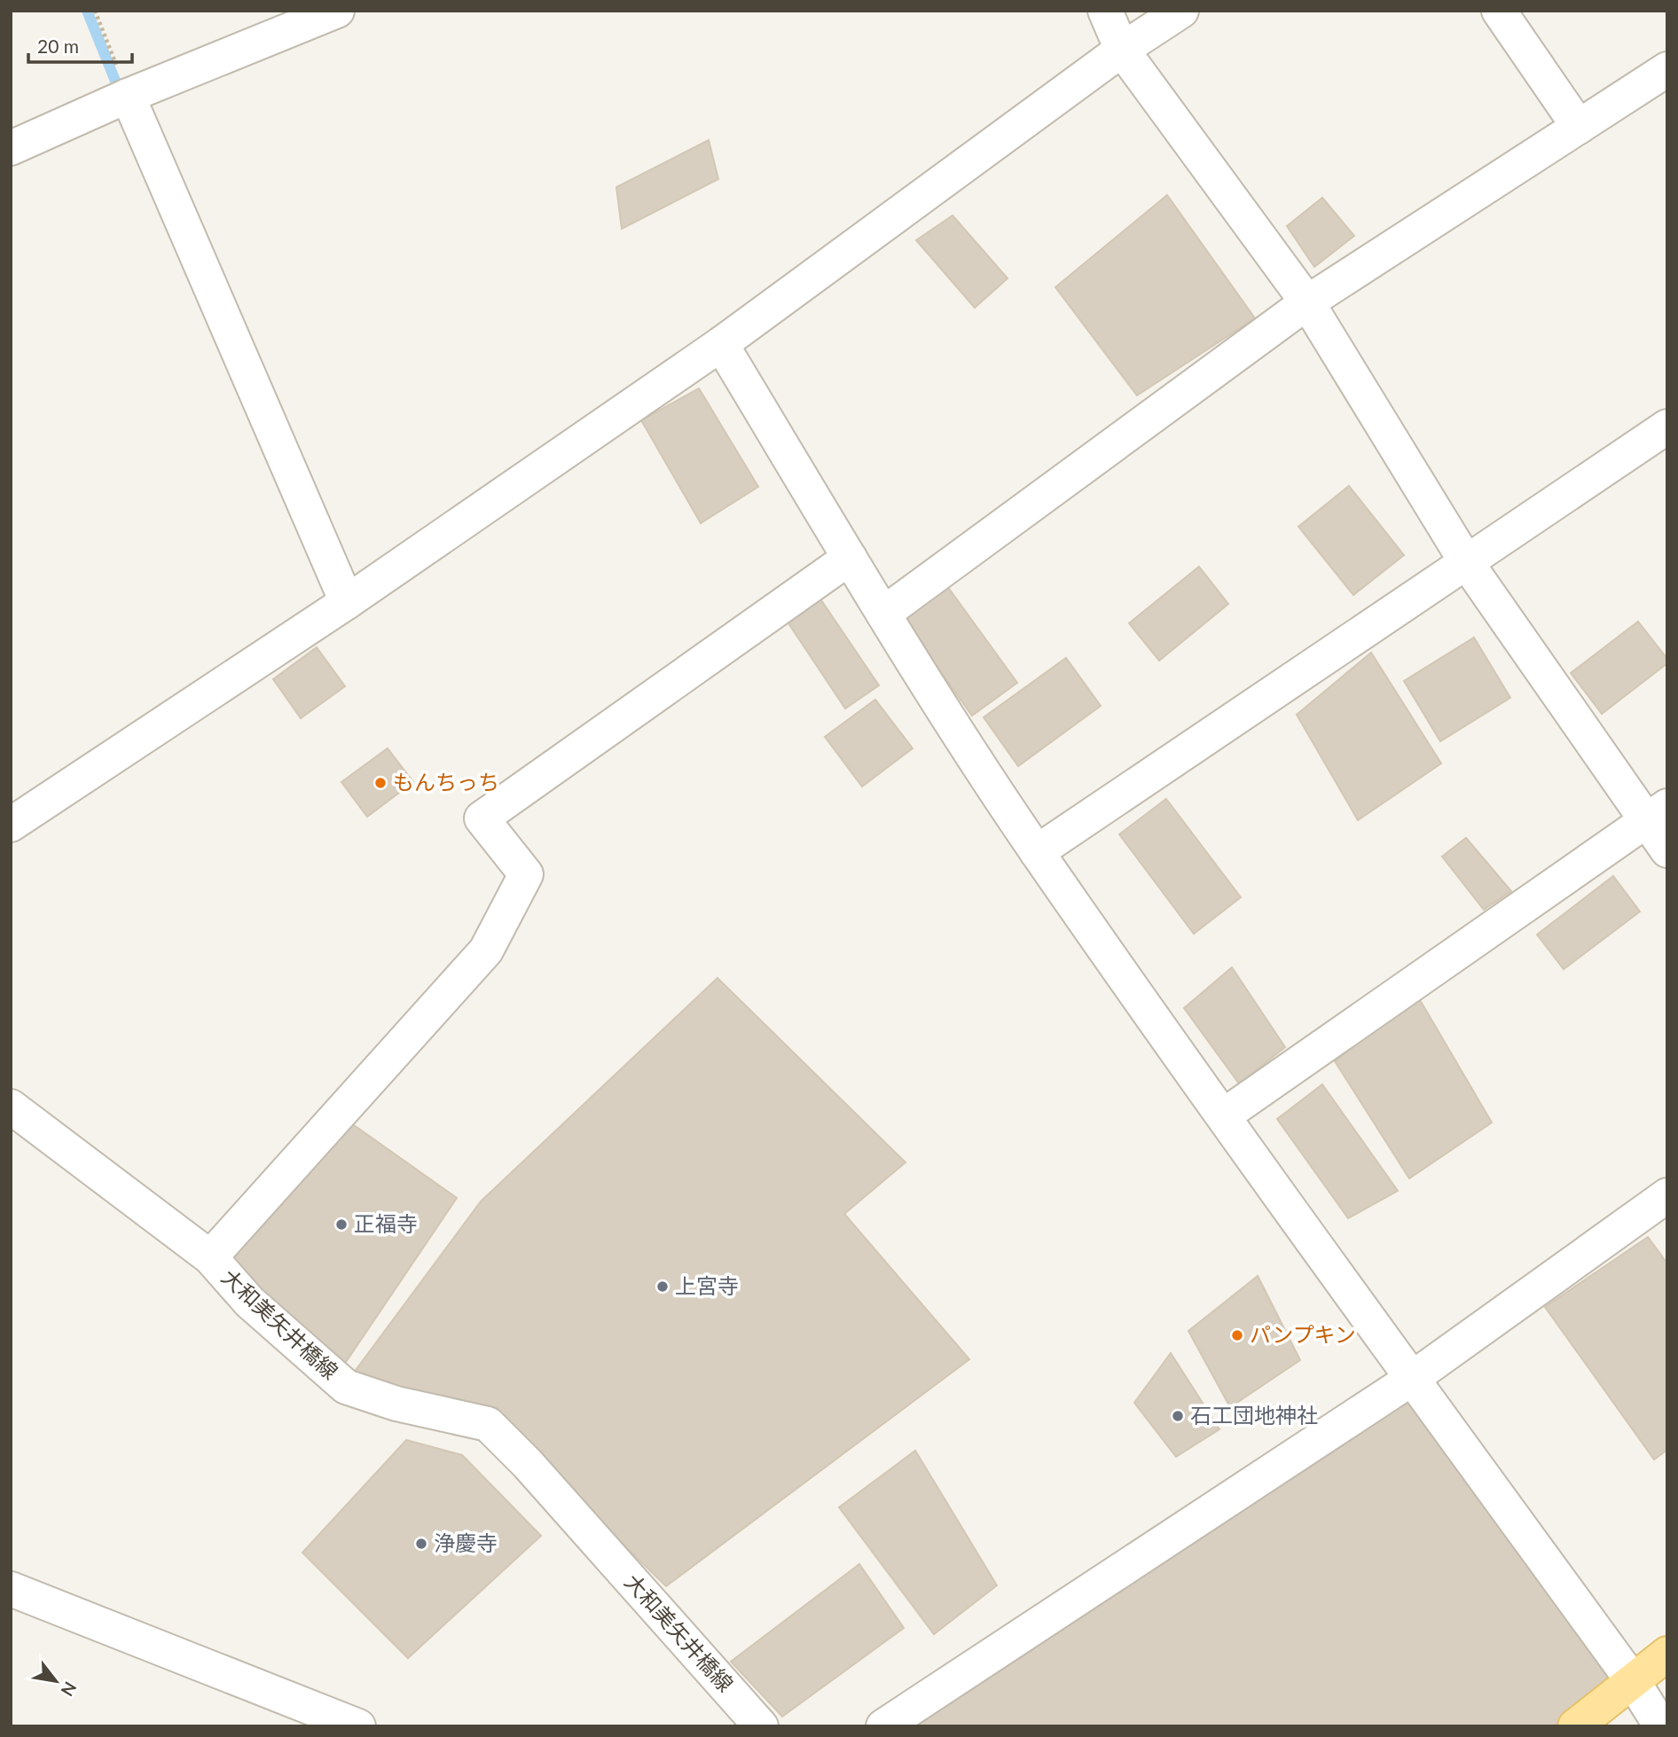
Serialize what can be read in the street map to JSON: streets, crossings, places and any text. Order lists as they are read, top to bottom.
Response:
{
  "streets": {
    "street": ["大和美矢井橋線"]
  },
  "places": [
    "もんちっち",
    "正福寺",
    "上宮寺",
    "パンプキン",
    "石工団地神社",
    "浄慶寺"
  ],
  "scale_bar": "20 m",
  "north": "bottom right"
}
